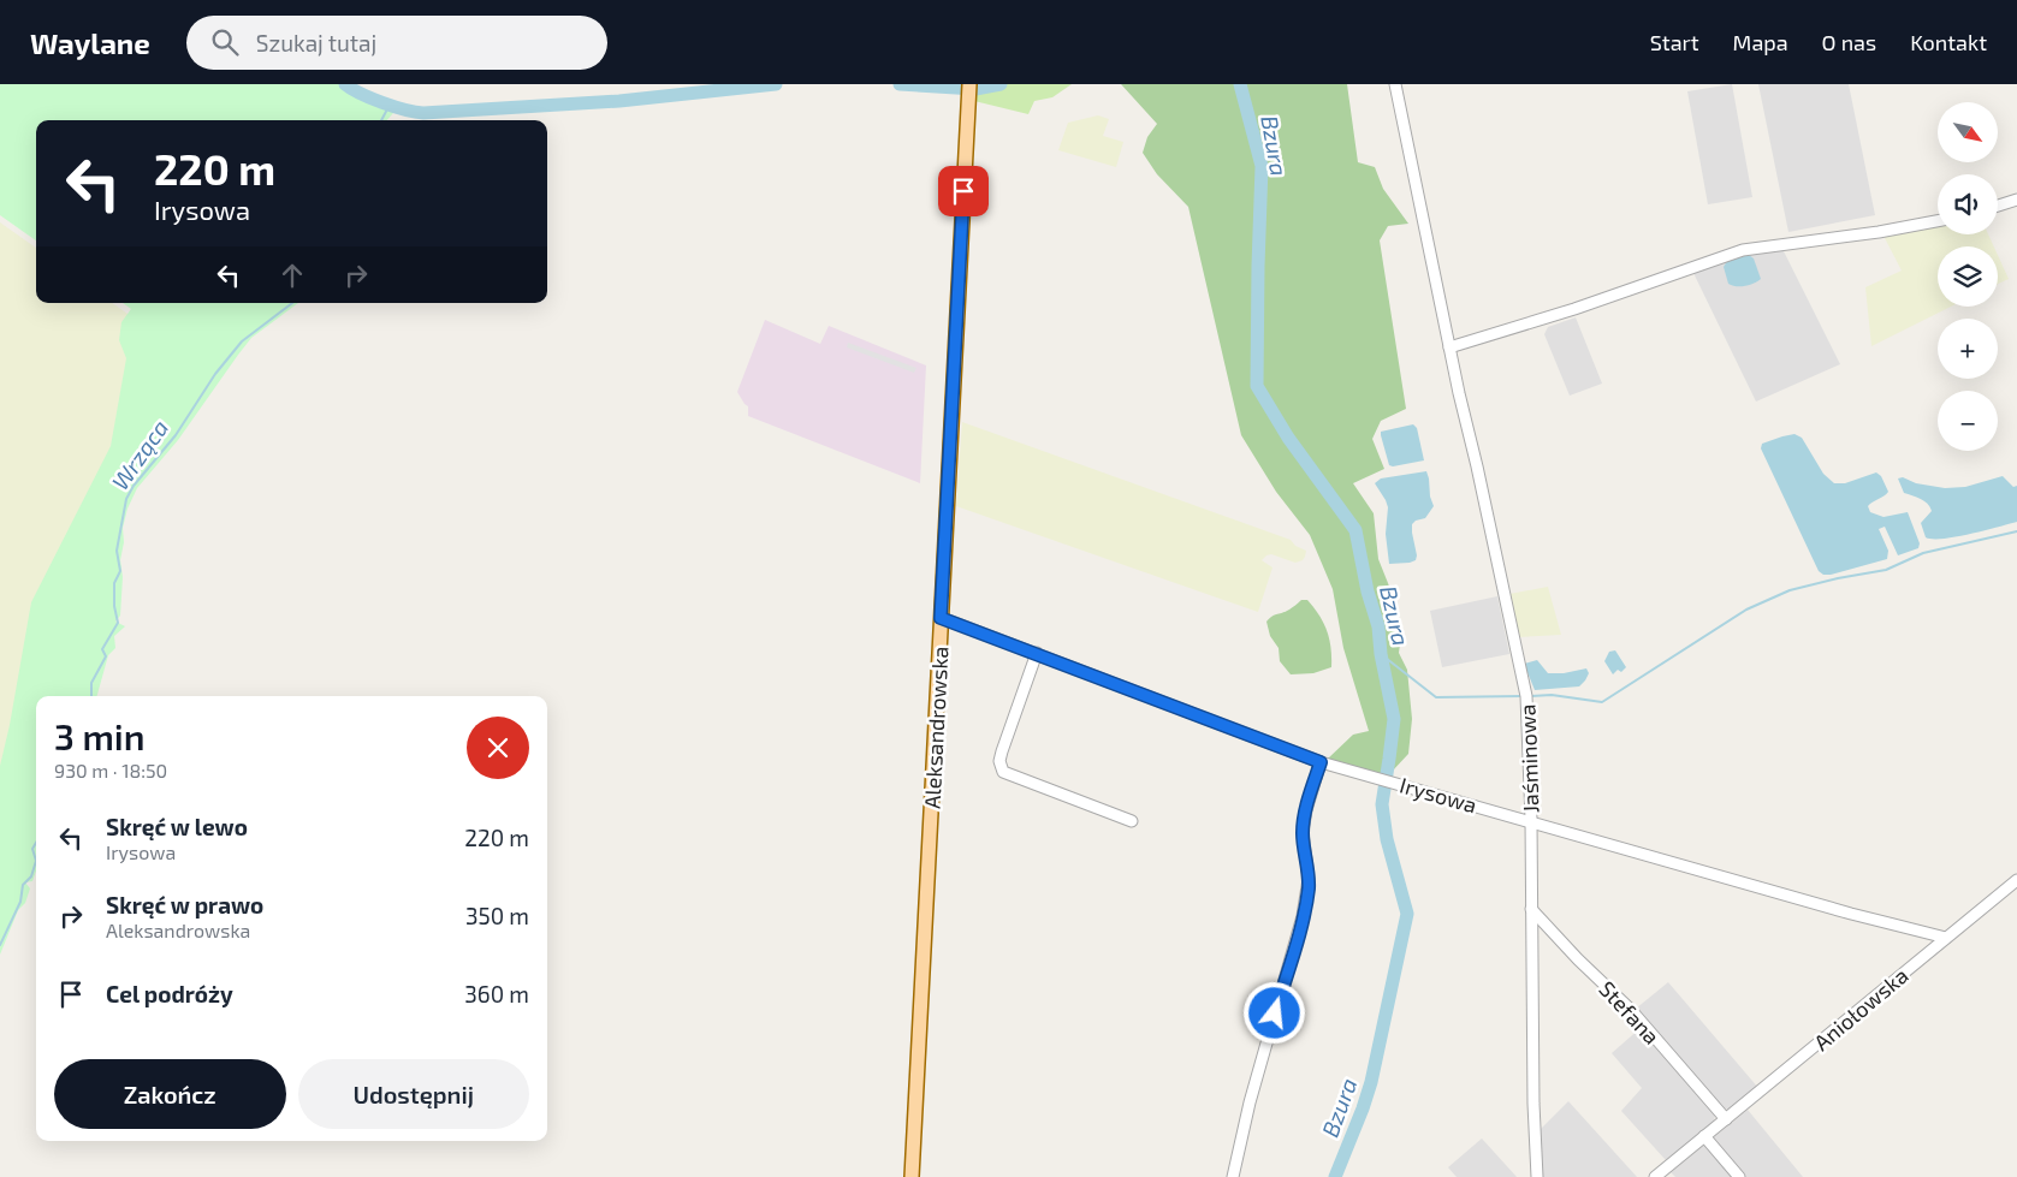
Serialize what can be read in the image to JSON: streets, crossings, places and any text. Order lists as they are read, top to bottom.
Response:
{
  "streets": {
    "main road": ["Aleksandrowska"],
    "street": [
      "Jaśminowa",
      "Irysowa",
      "Aniołowska",
      "Stefana"
    ]
  },
  "crossings": [
    ["Aleksandrowska", "Irysowa"],
    ["Jaśminowa", "Irysowa"],
    ["Jaśminowa", "Stefana"],
    ["Irysowa", "Aniołowska"],
    ["Aniołowska", "Stefana"]
  ],
  "water": ["Bzura", "Wrząca"],
  "north": "bottom right",
  "page": {
    "header": "Waylane",
    "search": "Szukaj tutaj",
    "nav": [
      "Start",
      "Mapa",
      "O nas",
      "Kontakt"
    ],
    "map_buttons": ["+", "−"],
    "turn": ["220 m", "Irysowa"],
    "heading": ["3 min", "930 m · 18:50"],
    "list": [
      {
        "name": "Skręć w lewo",
        "note": "Irysowa",
        "value": "220 m"
      },
      {
        "name": "Skręć w prawo",
        "note": "Aleksandrowska",
        "value": "350 m"
      },
      {
        "name": "Cel podróży",
        "value": "360 m"
      }
    ],
    "buttons": ["Zakończ", "Udostępnij"]
  }
}
